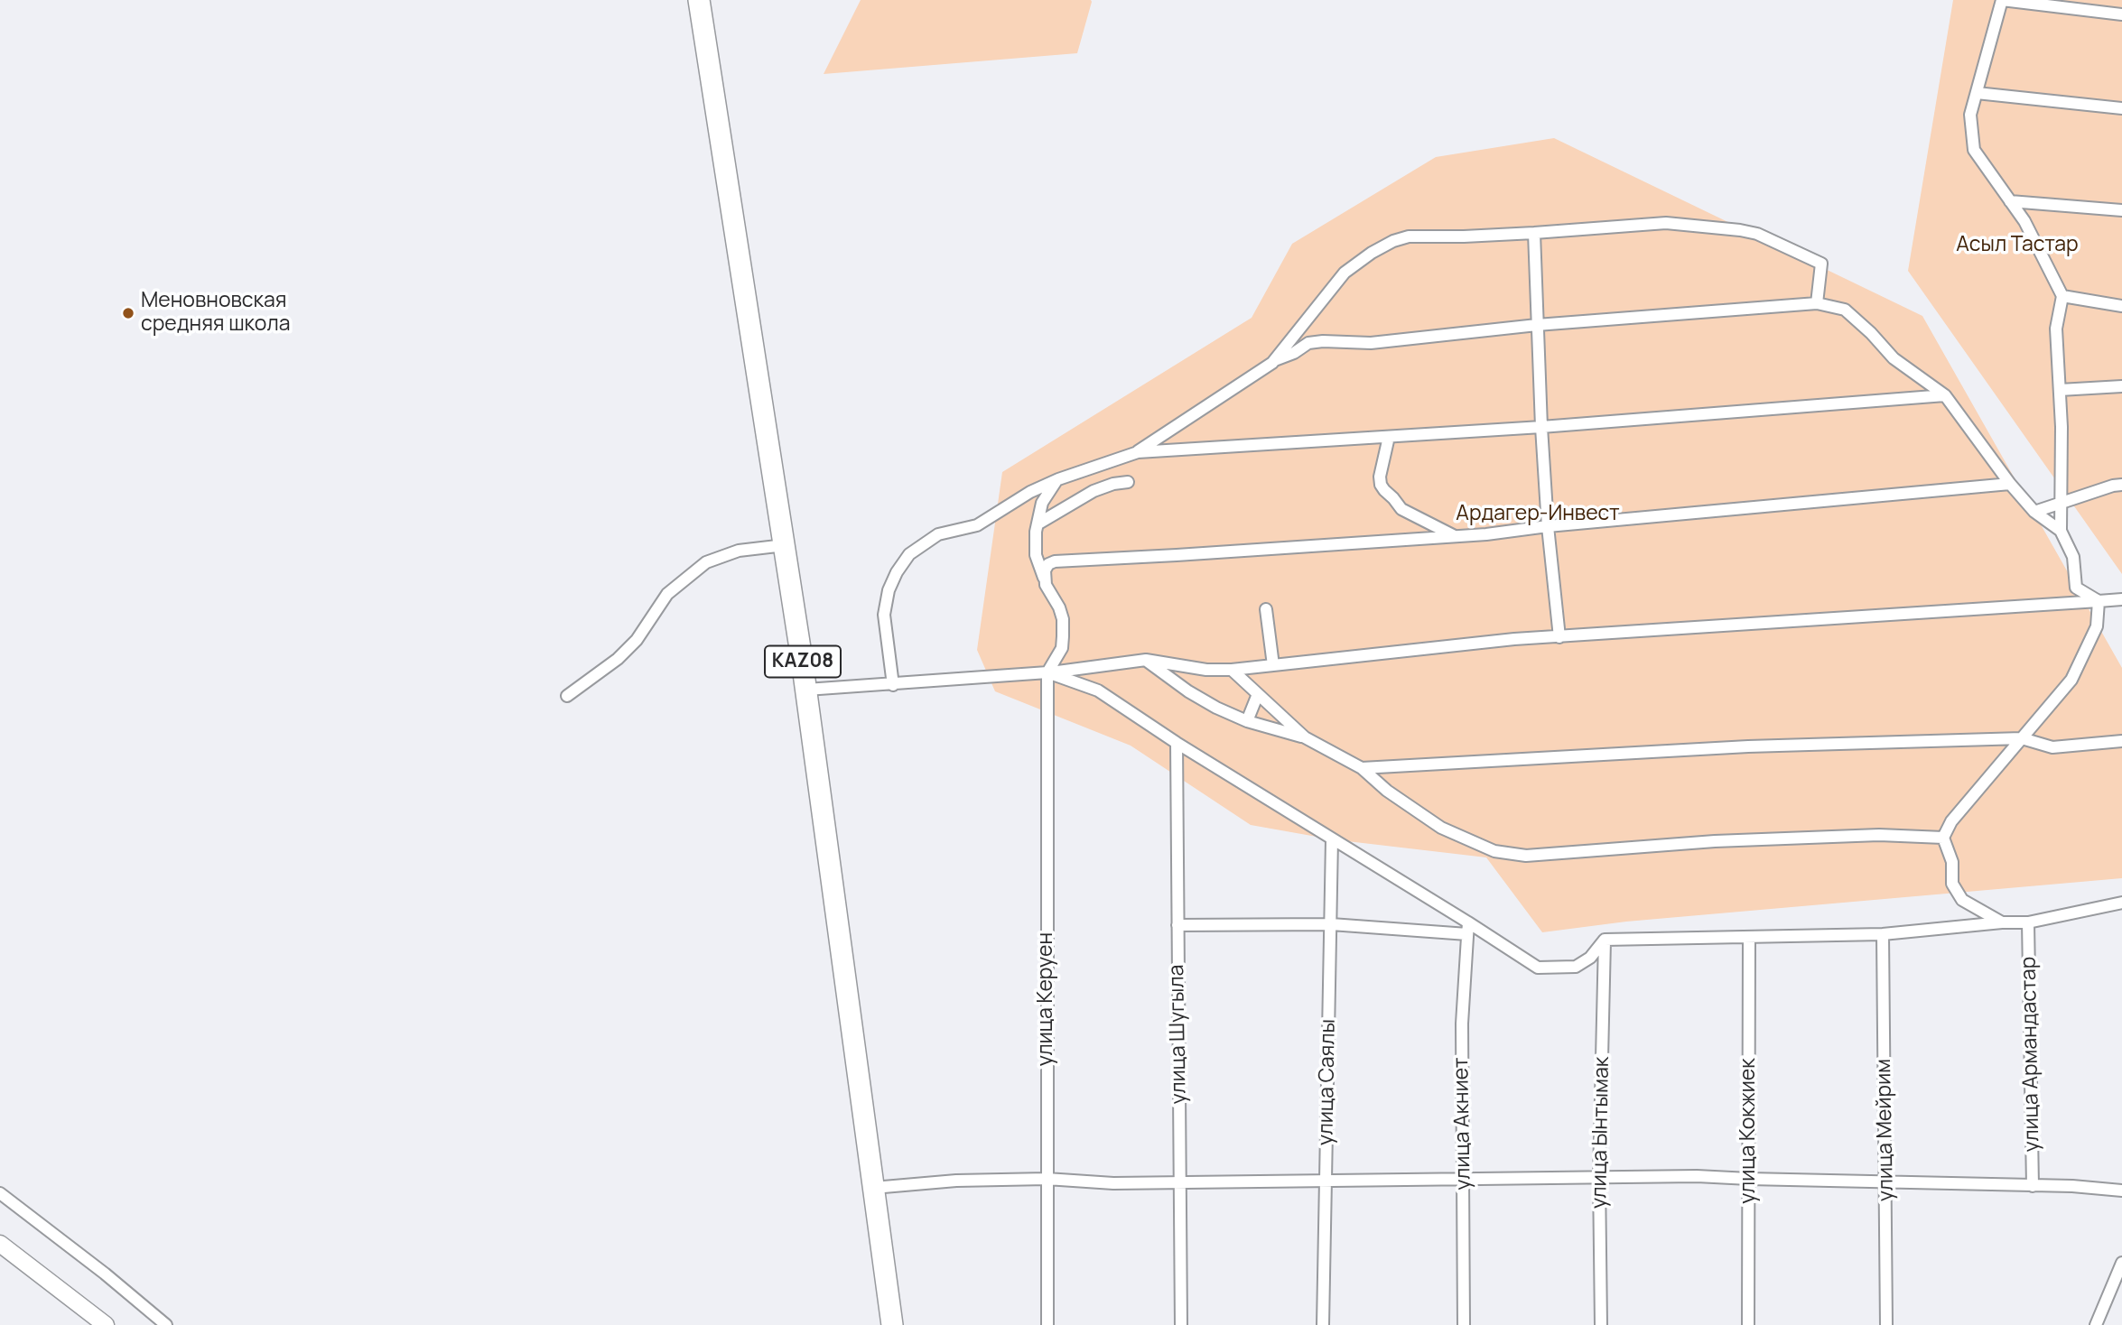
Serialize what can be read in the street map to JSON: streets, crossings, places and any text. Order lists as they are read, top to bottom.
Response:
{
  "streets": {
    "highway": ["KAZ08"],
    "street": [
      "улица Керуен",
      "улица Шугыла",
      "улица Армандастар",
      "улица Саялы",
      "улица Акниет",
      "улица Мейрим",
      "улица Кокжиек",
      "улица Ынтымак"
    ]
  },
  "parks": ["Асыл Тастар", "Ардагер-Инвест"],
  "places": ["Меновновская средняя школа"]
}
